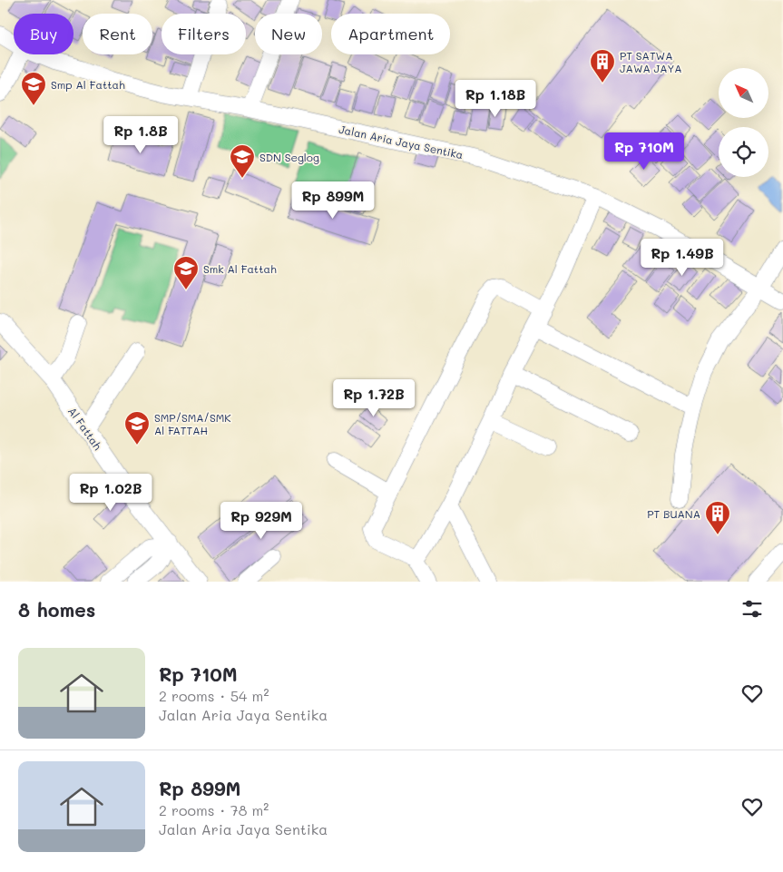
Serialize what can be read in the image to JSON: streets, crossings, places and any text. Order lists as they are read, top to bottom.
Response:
{
  "streets": {
    "street": ["Jalan Aria Jaya Sentika", "Al Fattah"]
  },
  "places": {
    "building": ["PT SATWA JAWA JAYA", "PT BUANA"],
    "school or university": [
      "Smp Al Fattah",
      "SDN Seglog",
      "Smk Al Fattah",
      "SMP/SMA/SMK Al FATTAH"
    ]
  },
  "north": "top left",
  "page": {
    "chip": [
      "Buy",
      "Rent",
      "Filters",
      "New",
      "Apartment"
    ],
    "price": [
      "Rp 1.18B",
      "Rp 1.8B",
      "Rp 710M",
      "Rp 899M",
      "Rp 1.49B",
      "Rp 1.72B",
      "Rp 1.02B",
      "Rp 929M"
    ],
    "heading": "8 homes",
    "list": [
      {
        "name": "Rp 710M",
        "note": "2 rooms · 54 m² · Jalan Aria Jaya Sentika"
      },
      {
        "name": "Rp 899M",
        "note": "2 rooms · 78 m² · Jalan Aria Jaya Sentika"
      }
    ]
  }
}
